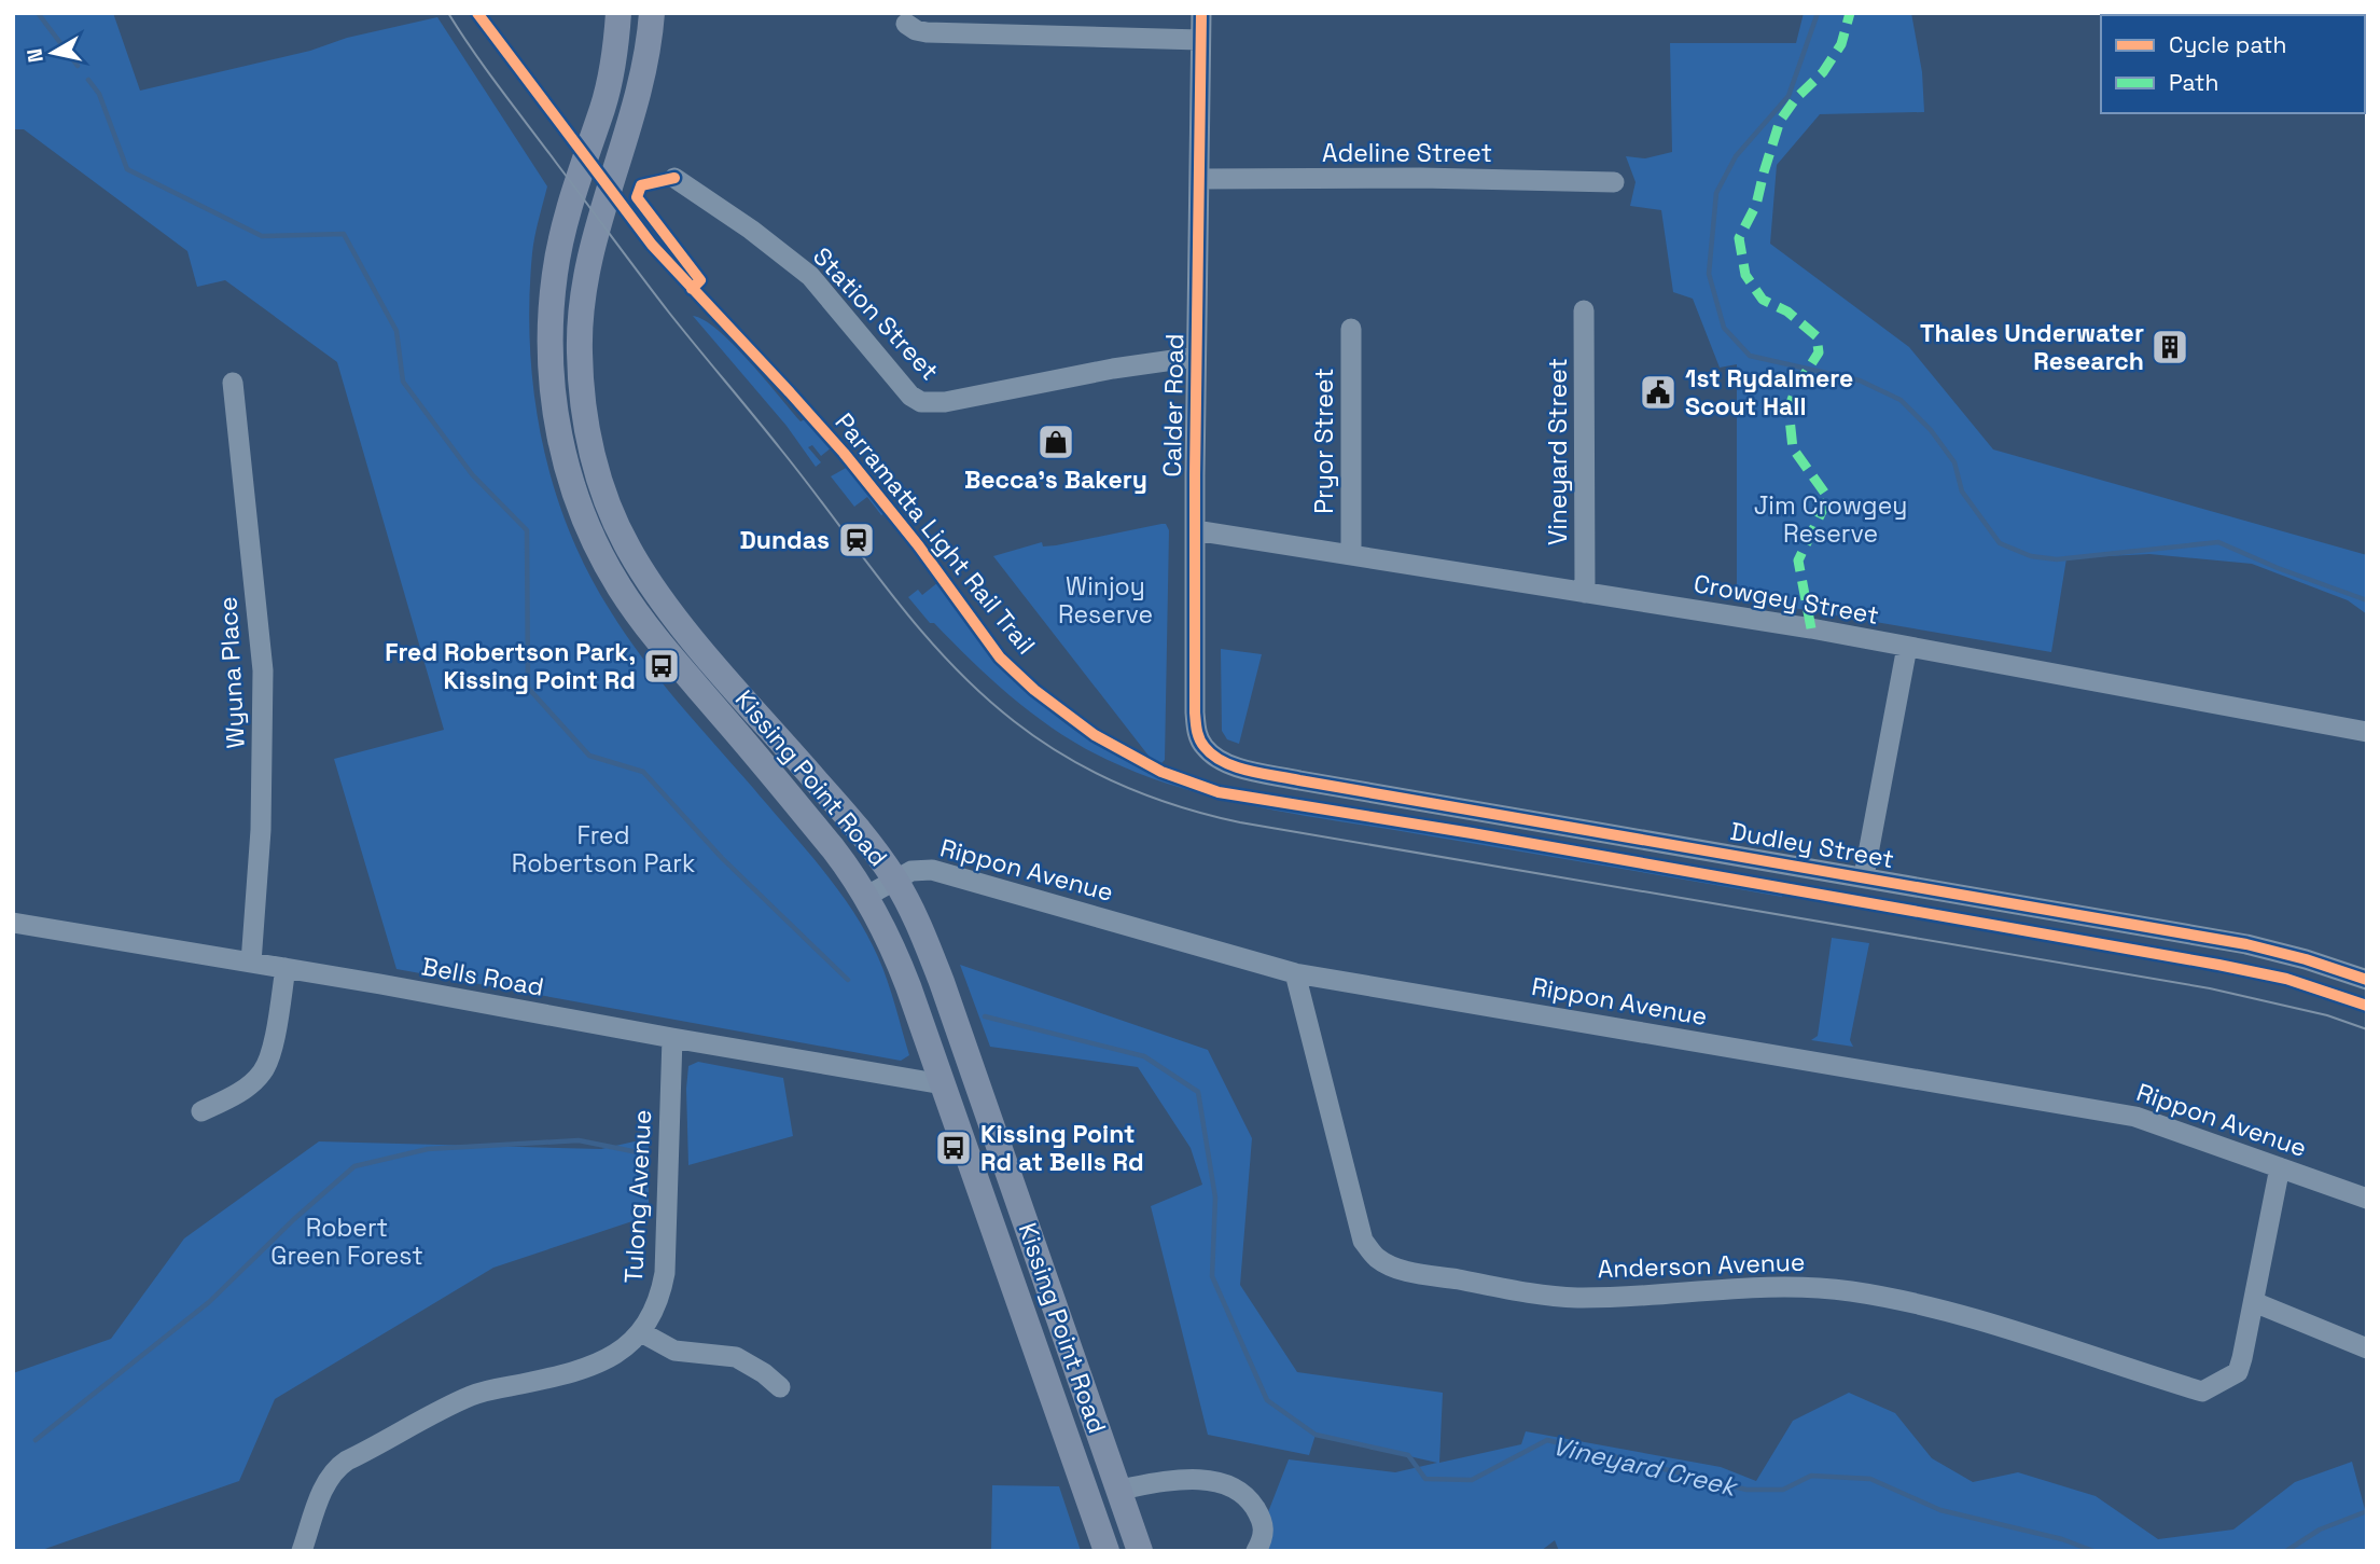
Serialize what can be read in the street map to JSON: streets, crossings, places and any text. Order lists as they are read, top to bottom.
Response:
{
  "streets": {
    "main road": ["Kissing Point Road"],
    "street": [
      "Adeline Street",
      "Station Street",
      "Calder Road",
      "Pryor Street",
      "Vineyard Street",
      "Crowgey Street",
      "Wyuna Place",
      "Dudley Street",
      "Rippon Avenue",
      "Bells Road",
      "Tulong Avenue",
      "Anderson Avenue"
    ],
    "cycle path": ["Parramatta Light Rail Trail"]
  },
  "crossings": [
    ["Adeline Street", "Calder Road"],
    ["Station Street", "Calder Road"],
    ["Calder Road", "Crowgey Street"],
    ["Calder Road", "Dudley Street"],
    ["Pryor Street", "Crowgey Street"],
    ["Vineyard Street", "Crowgey Street"],
    ["Wyuna Place", "Bells Road"],
    ["Kissing Point Road", "Rippon Avenue"],
    ["Kissing Point Road", "Bells Road"],
    ["Rippon Avenue", "Anderson Avenue"],
    ["Bells Road", "Tulong Avenue"]
  ],
  "water": ["Vineyard Creek"],
  "parks": [
    "Jim Crowgey Reserve",
    "Winjoy Reserve",
    "Fred Robertson Park",
    "Robert Green Forest"
  ],
  "places": {
    "building": ["Thales Underwater Research"],
    "public building": ["1st Rydalmere Scout Hall"],
    "shop": ["Becca's Bakery"],
    "station": ["Dundas"],
    "bus stop": ["Fred Robertson Park, Kissing Point Rd", "Kissing Point Rd at Bells Rd"]
  },
  "legend": ["Cycle path", "Path"],
  "north": "left"
}
